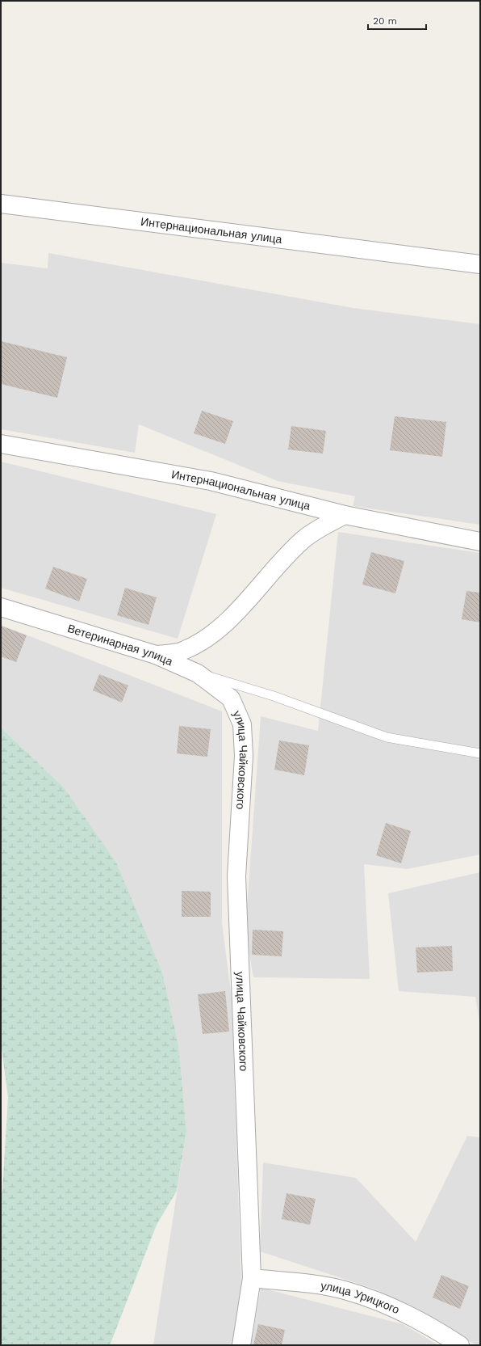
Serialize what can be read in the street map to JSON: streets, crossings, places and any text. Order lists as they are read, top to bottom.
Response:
{
  "streets": {
    "street": [
      "Интернациональная улица",
      "Ветеринарная улица",
      "улица Чайковского",
      "улица Урицкого"
    ]
  },
  "crossings": [
    ["Ветеринарная улица", "улица Чайковского"],
    ["улица Чайковского", "улица Урицкого"]
  ],
  "scale_bar": "20 m"
}
